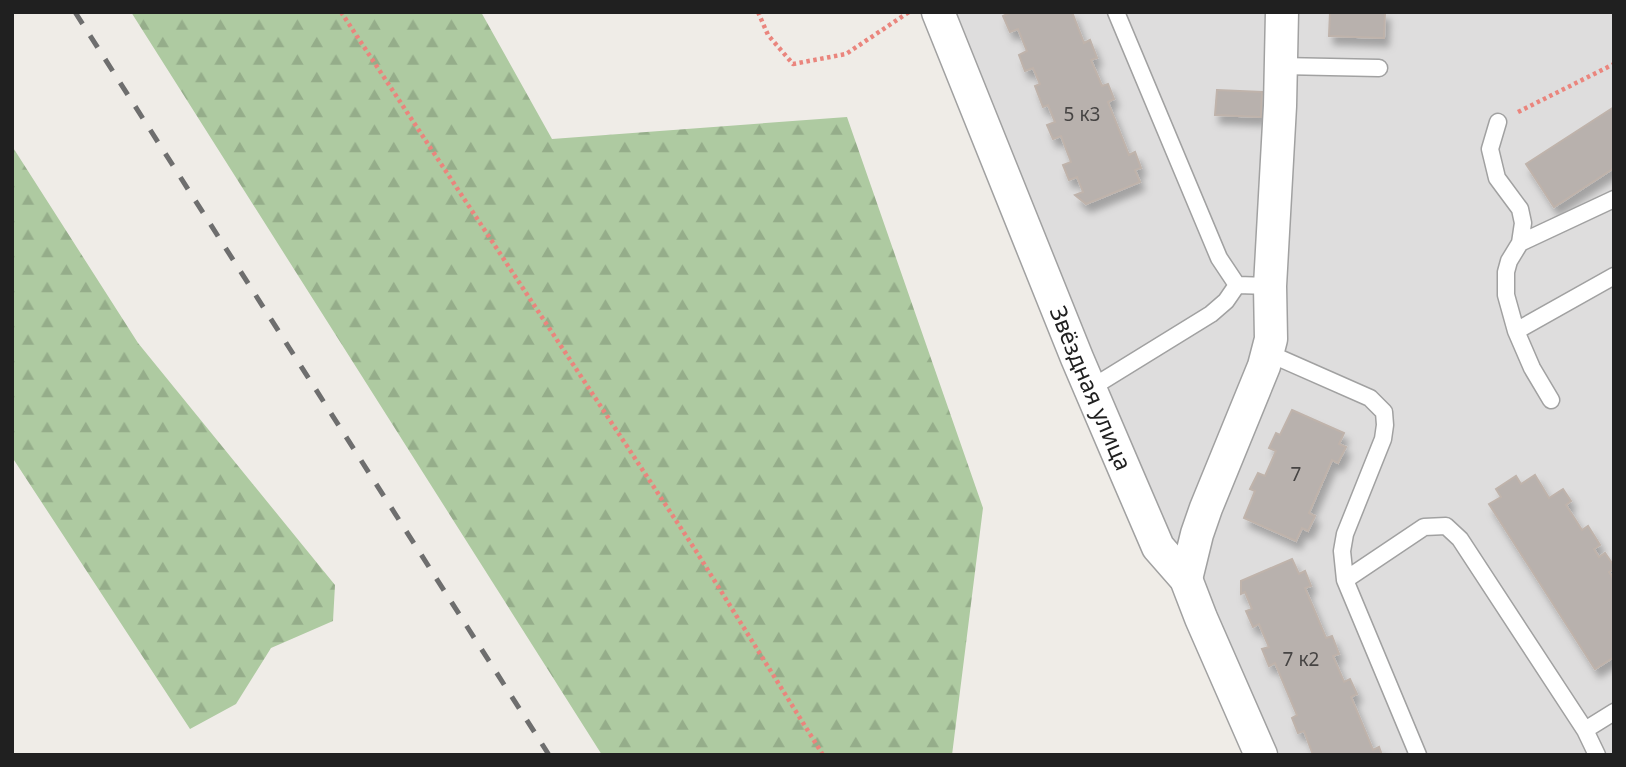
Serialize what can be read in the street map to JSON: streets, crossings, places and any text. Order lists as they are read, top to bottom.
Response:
{
  "streets": {
    "street": ["Звёздная улица"]
  },
  "house_numbers": ["5 к3", "7", "7 к2"]
}
